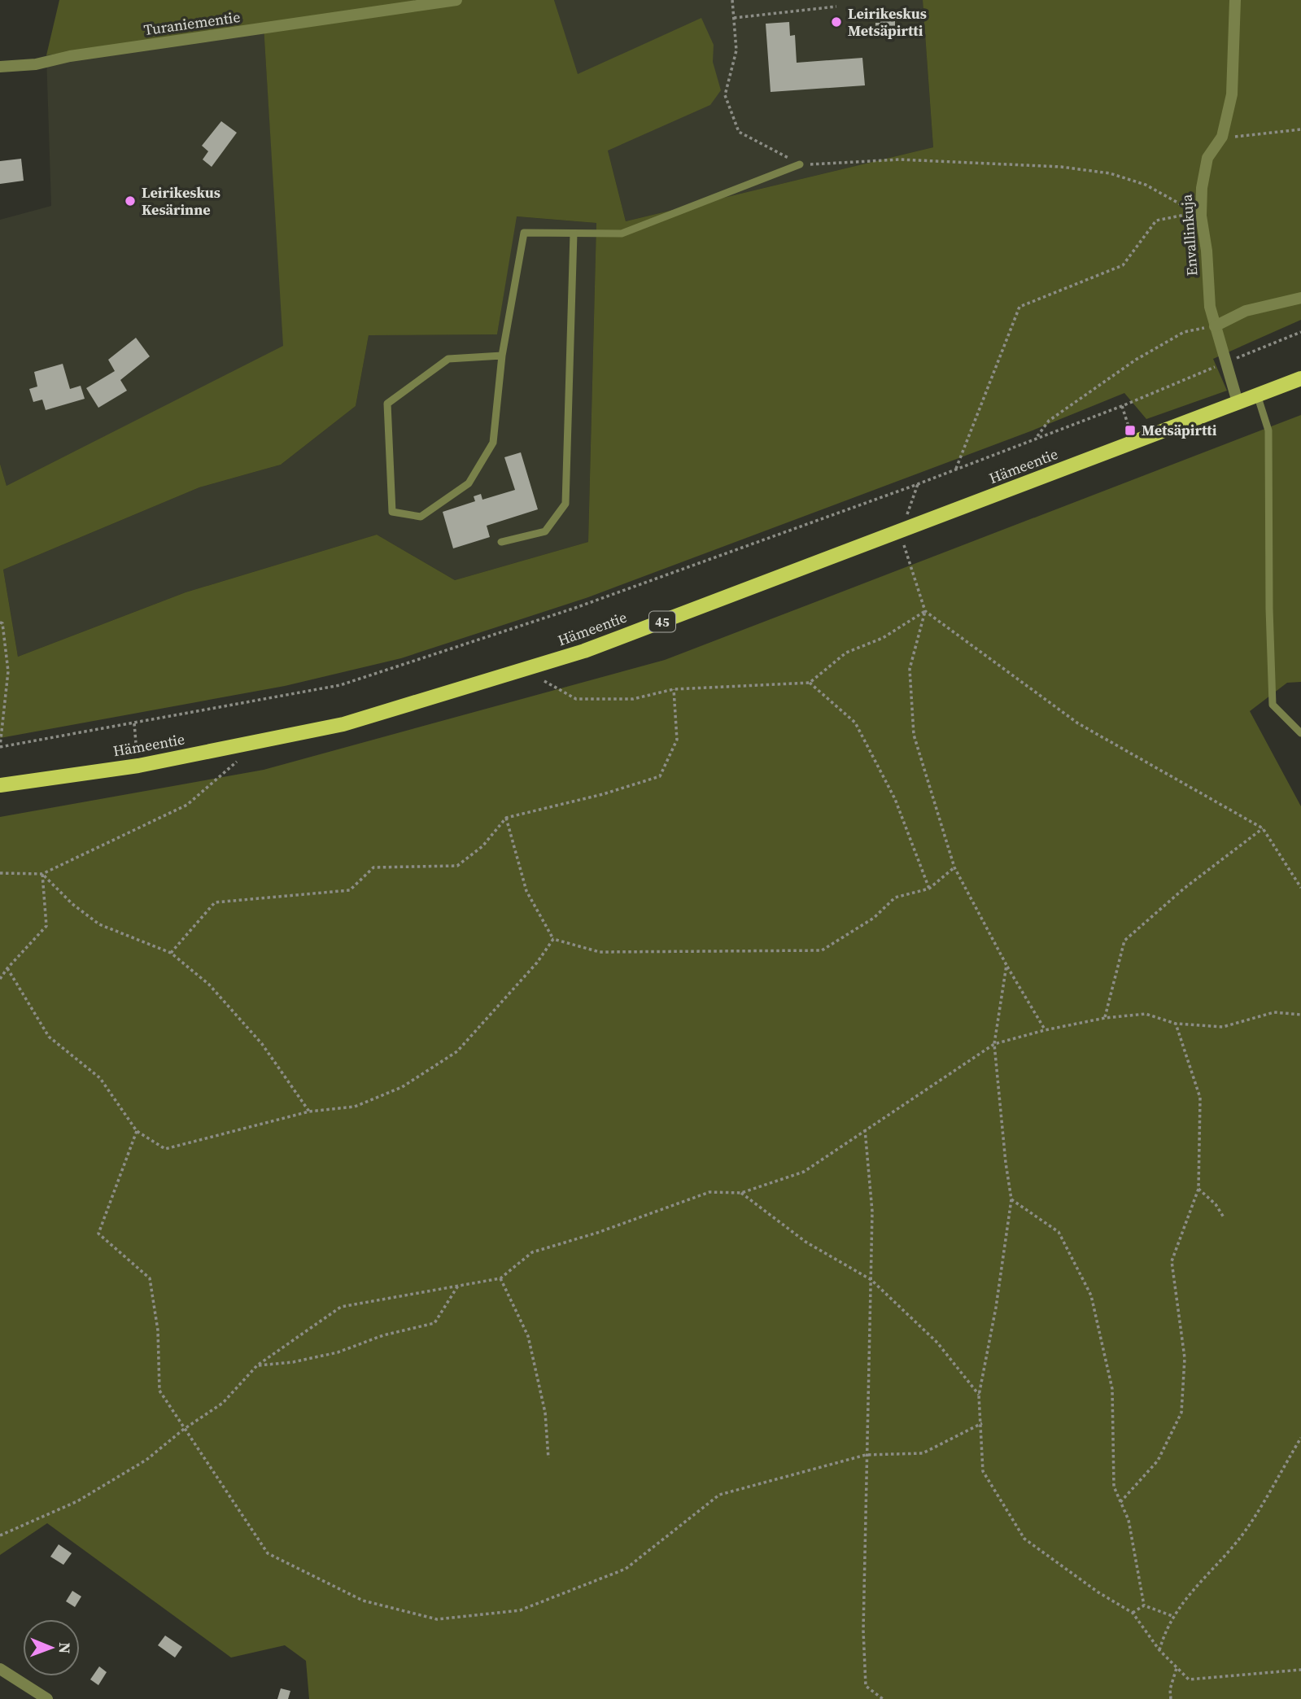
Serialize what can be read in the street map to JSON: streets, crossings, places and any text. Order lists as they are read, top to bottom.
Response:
{
  "streets": {
    "main road": ["Hämeentie", "45"],
    "street": ["Turaniementie", "Envallinkuja"]
  },
  "crossings": [
    ["Envallinkuja", "Hämeentie"]
  ],
  "places": {
    "other": ["Leirikeskus Metsäpirtti", "Leirikeskus Kesärinne"],
    "transit": ["Metsäpirtti"]
  },
  "north": "right"
}
